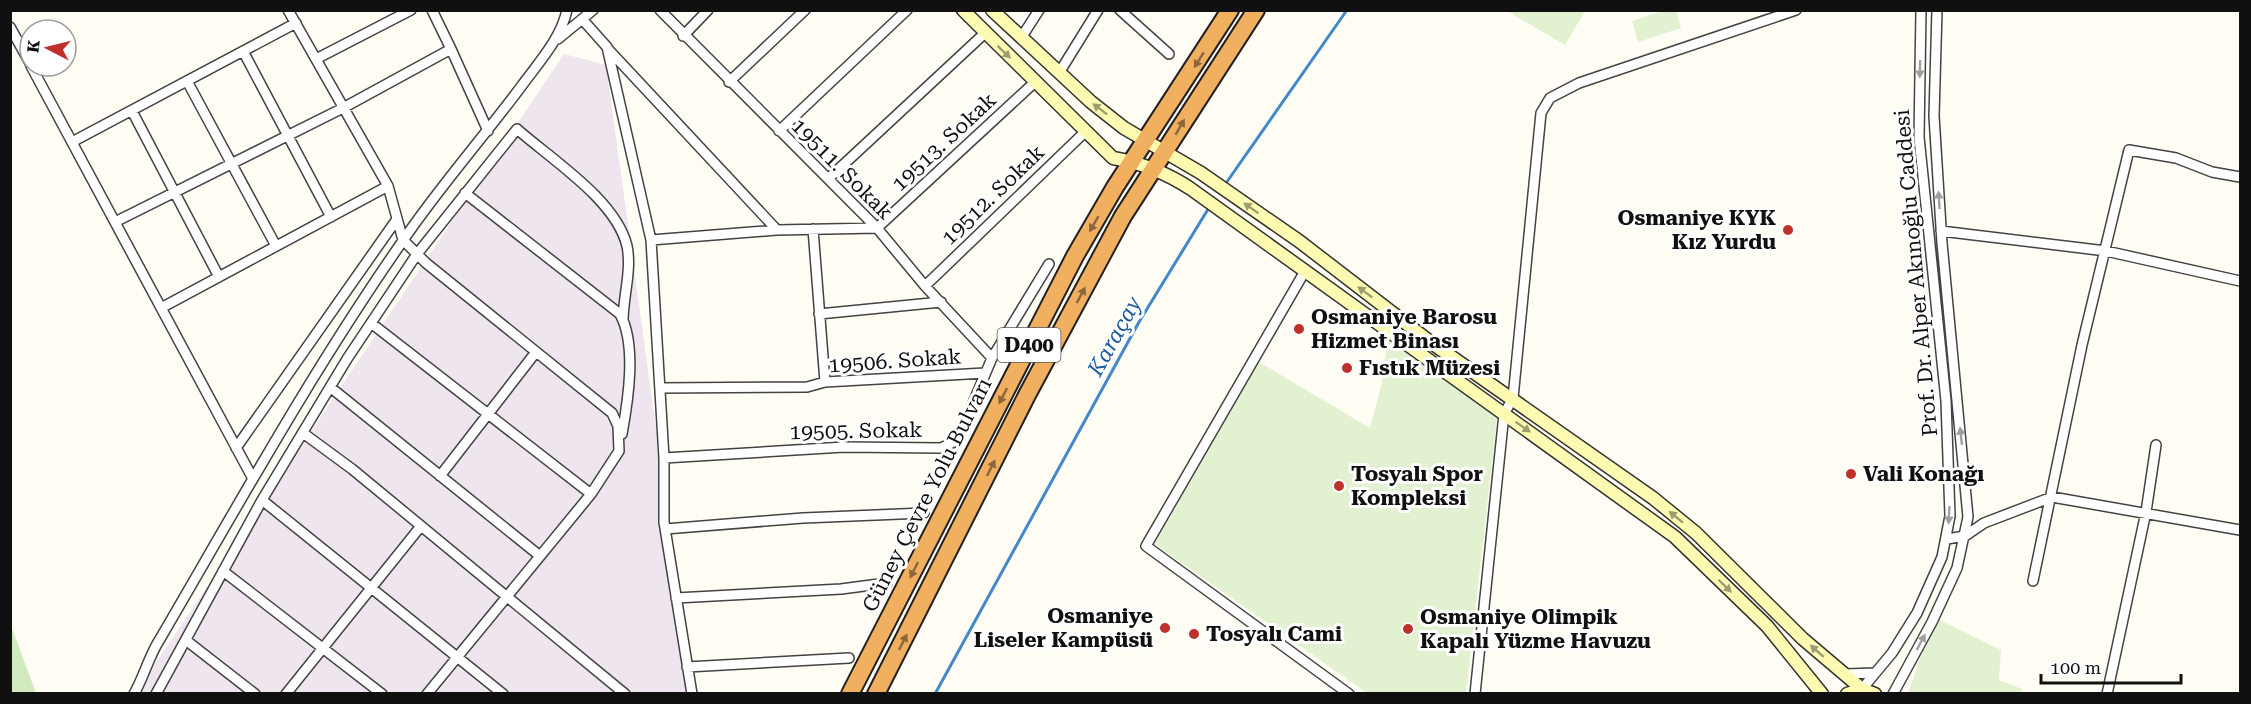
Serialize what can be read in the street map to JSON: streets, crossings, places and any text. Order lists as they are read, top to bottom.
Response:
{
  "streets": {
    "highway": ["D400", "Güney Çevre Yolu Bulvarı"],
    "street": [
      "19513. Sokak",
      "19511. Sokak",
      "19512. Sokak",
      "Prof. Dr. Alper Akınoğlu Caddesi",
      "19506. Sokak",
      "19505. Sokak"
    ]
  },
  "crossings": [
    ["19513. Sokak", "19511. Sokak"],
    ["19511. Sokak", "19512. Sokak"],
    ["19511. Sokak", "19505. Sokak"],
    ["19506. Sokak", "19505. Sokak"]
  ],
  "water": ["Karaçay"],
  "places": [
    "Osmaniye KYK Kız Yurdu",
    "Osmaniye Barosu Hizmet Binası",
    "Fıstık Müzesi",
    "Vali Konağı",
    "Tosyalı Spor Kompleksi",
    "Osmaniye Liseler Kampüsü",
    "Osmaniye Olimpik Kapalı Yüzme Havuzu",
    "Tosyalı Cami"
  ],
  "scale_bar": "100 m",
  "north": "left"
}
